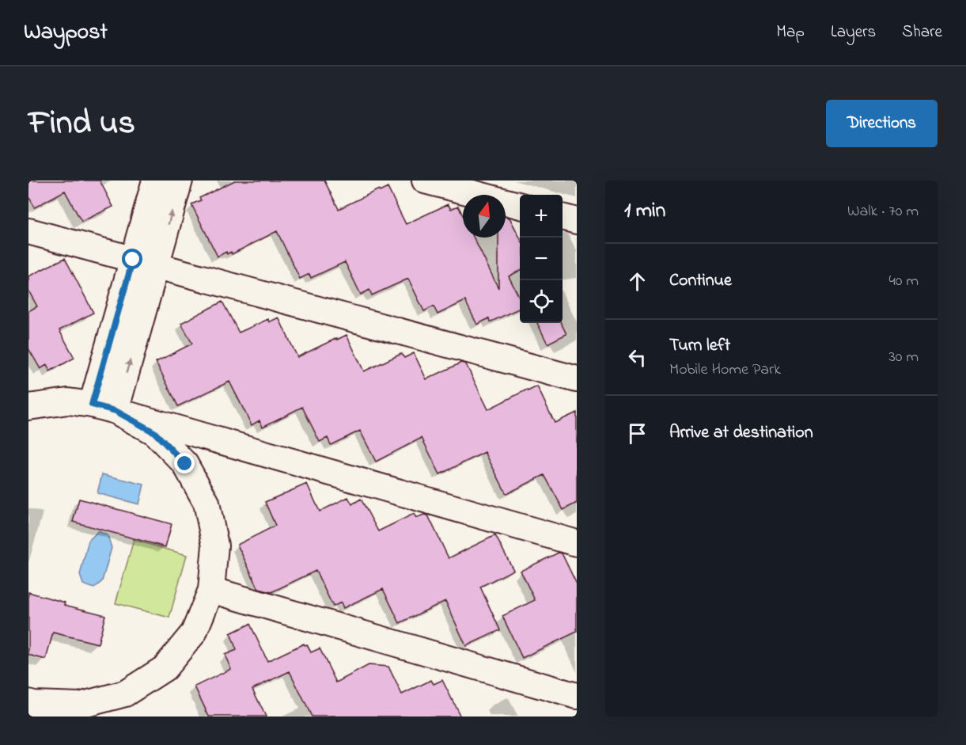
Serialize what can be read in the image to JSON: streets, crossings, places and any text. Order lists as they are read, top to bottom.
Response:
{
  "north": "top",
  "page": {
    "header": "Waypost",
    "nav": ["Map", "Layers", "Share"],
    "title": "Find us",
    "buttons": "Directions",
    "heading": ["1 min", "Walk · 70 m"],
    "map_buttons": ["+", "−"],
    "list": [
      ["Continue", "40 m"],
      ["Turn left", "Mobile Home Park", "30 m"],
      "Arrive at destination"
    ]
  }
}
